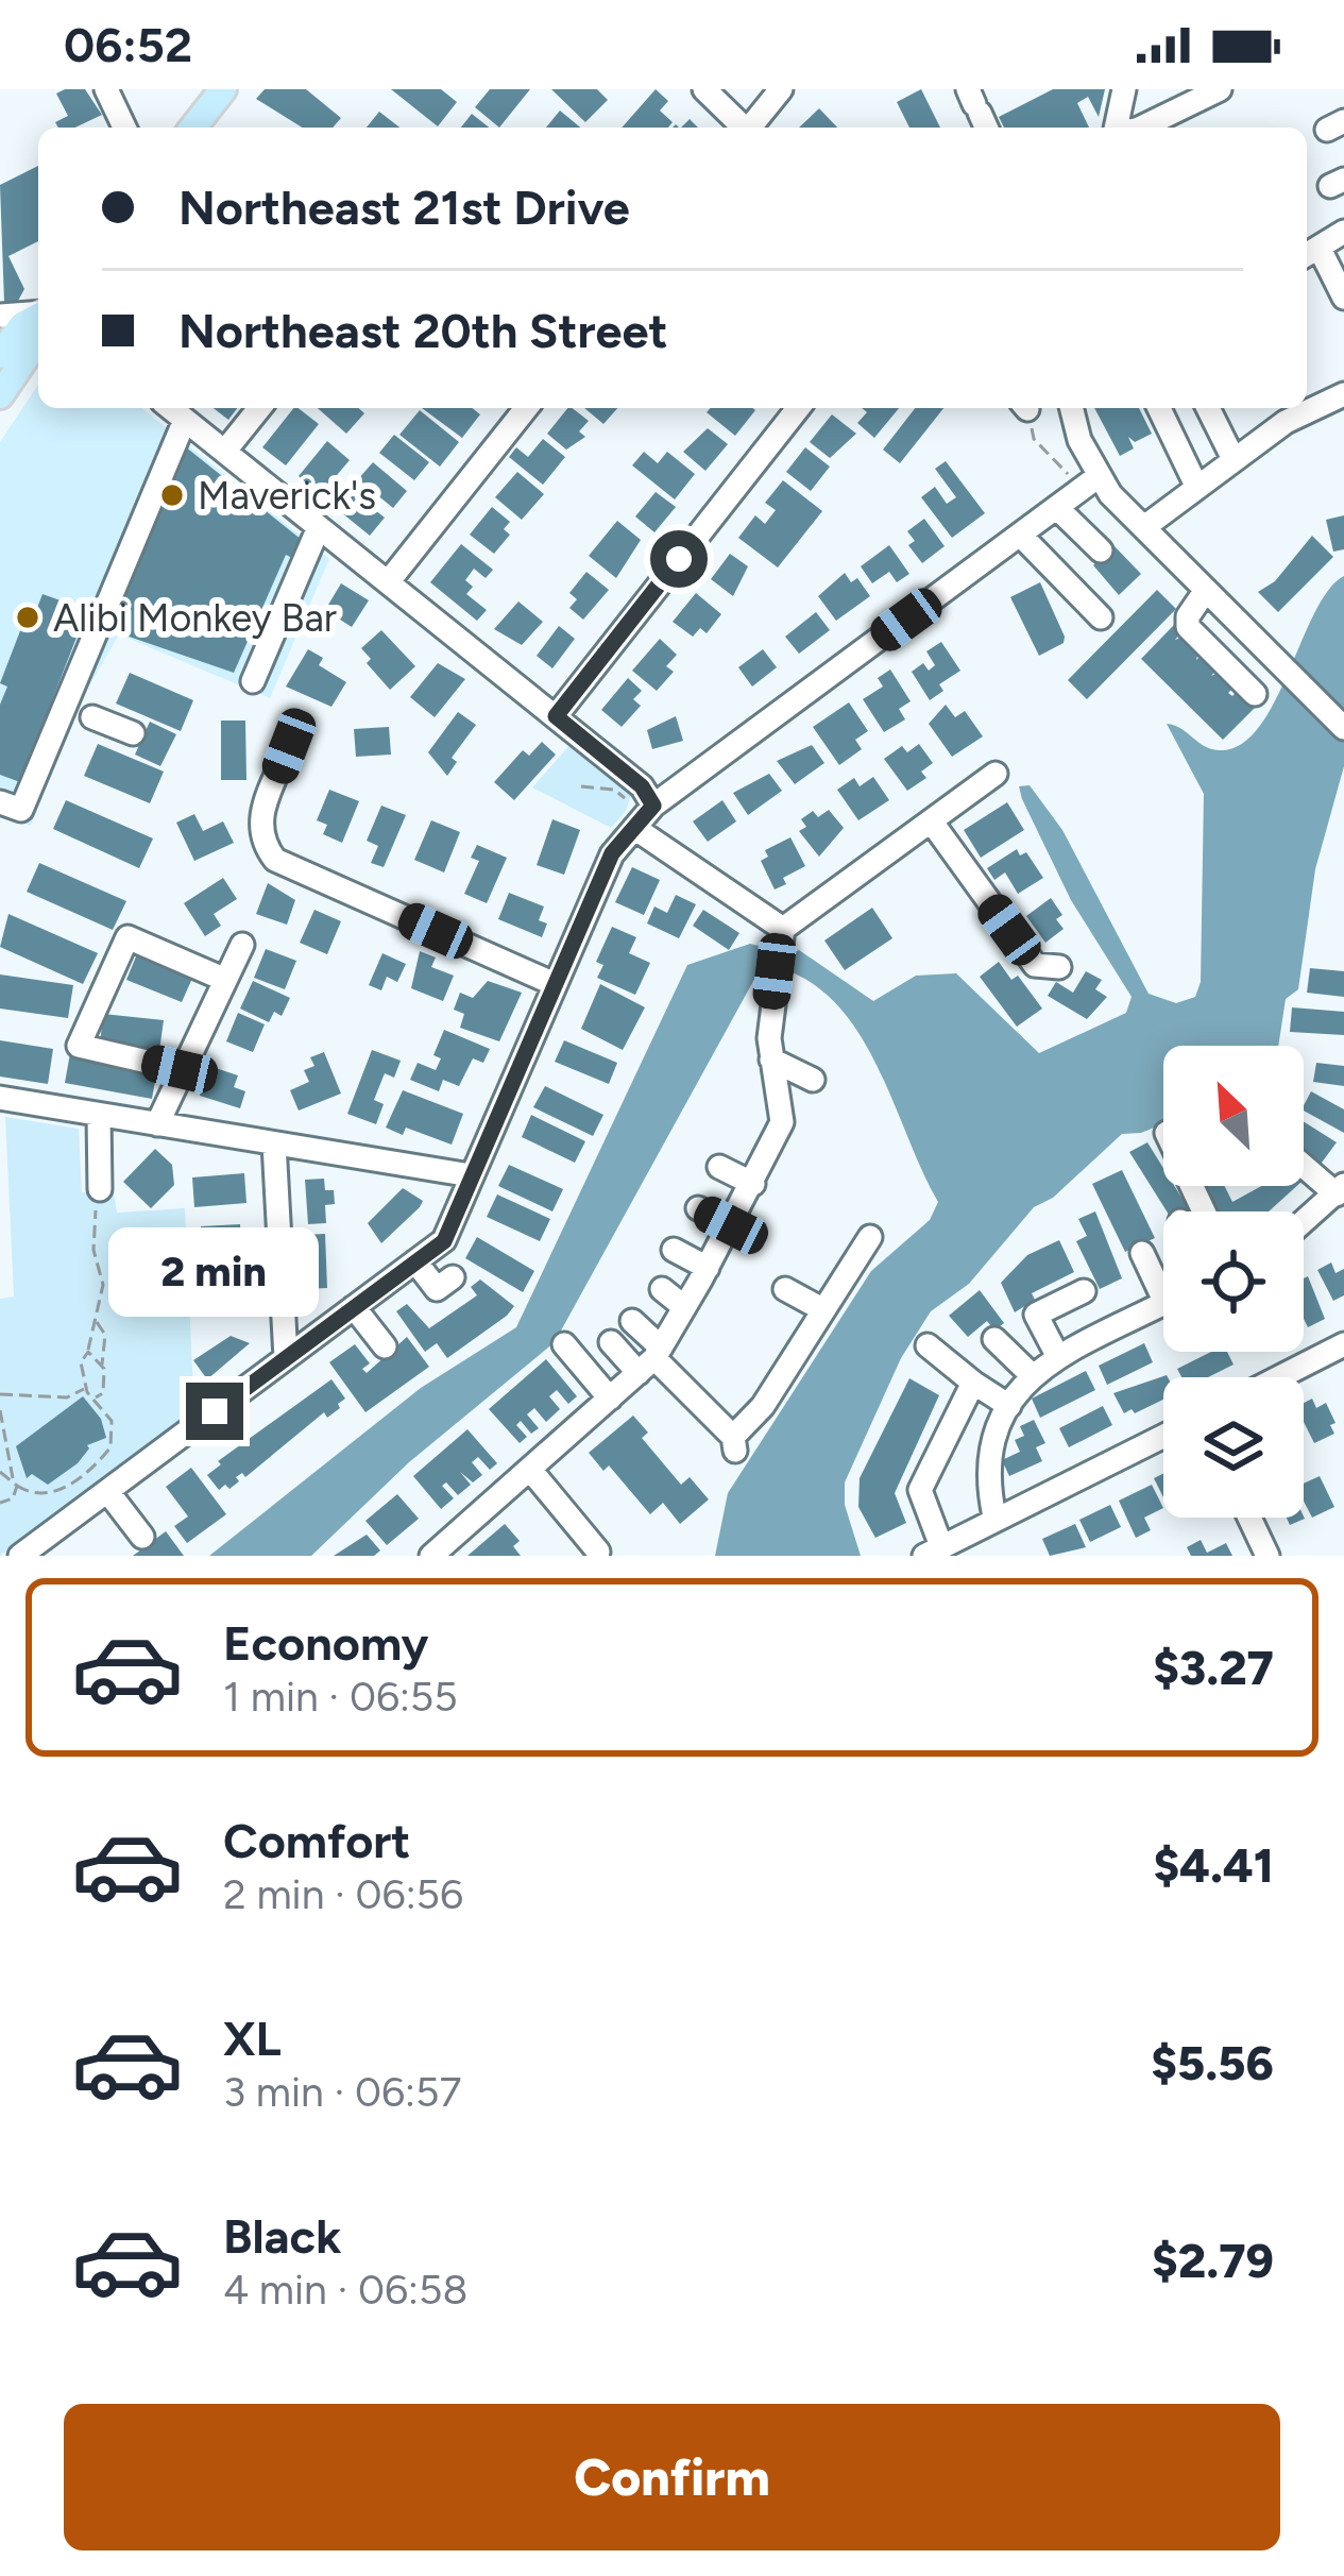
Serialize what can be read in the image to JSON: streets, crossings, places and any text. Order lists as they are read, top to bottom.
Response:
{
  "places": ["Maverick's", "Alibi Monkey Bar"],
  "north": "top left",
  "page": {
    "status": "06:52",
    "banner": ["Northeast 21st Drive", "Northeast 20th Street"],
    "bubble": "2 min",
    "list": [
      {
        "name": "Economy",
        "note": "1 min · 06:55",
        "value": "$3.27"
      },
      {
        "name": "Comfort",
        "note": "2 min · 06:56",
        "value": "$4.41"
      },
      {
        "name": "XL",
        "note": "3 min · 06:57",
        "value": "$5.56"
      },
      {
        "name": "Black",
        "note": "4 min · 06:58",
        "value": "$2.79"
      }
    ],
    "buttons": "Confirm"
  }
}
